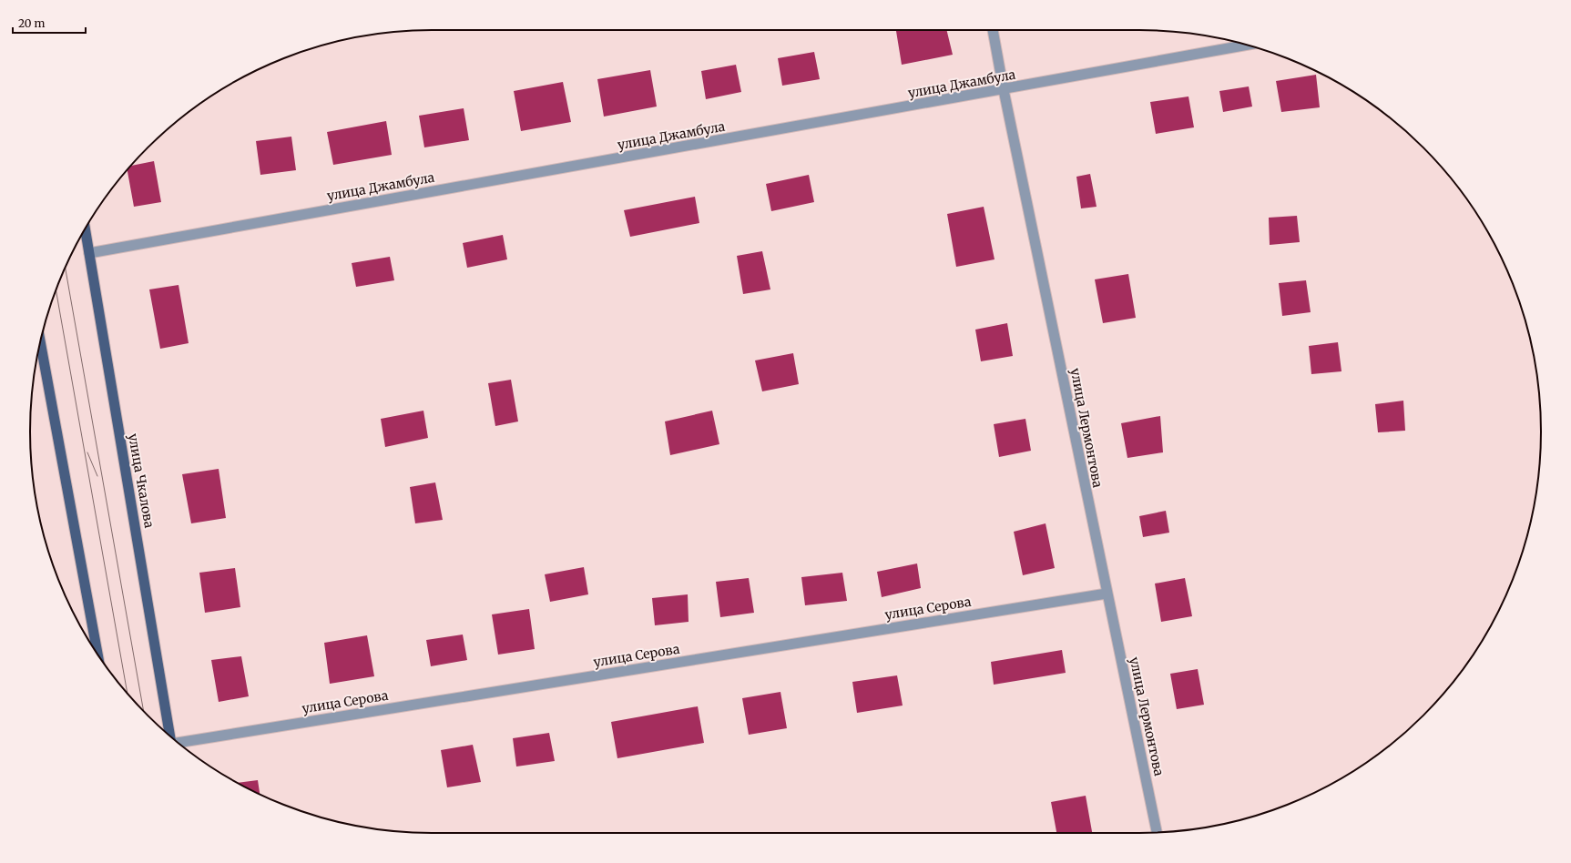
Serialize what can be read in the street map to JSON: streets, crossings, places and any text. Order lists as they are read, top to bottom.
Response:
{
  "streets": {
    "main road": ["улица Чкалова"],
    "street": ["улица Джамбула", "улица Лермонтова", "улица Серова"]
  },
  "crossings": [
    ["улица Джамбула", "улица Лермонтова"],
    ["улица Джамбула", "улица Чкалова"],
    ["улица Лермонтова", "улица Серова"]
  ],
  "scale_bar": "20 m"
}
